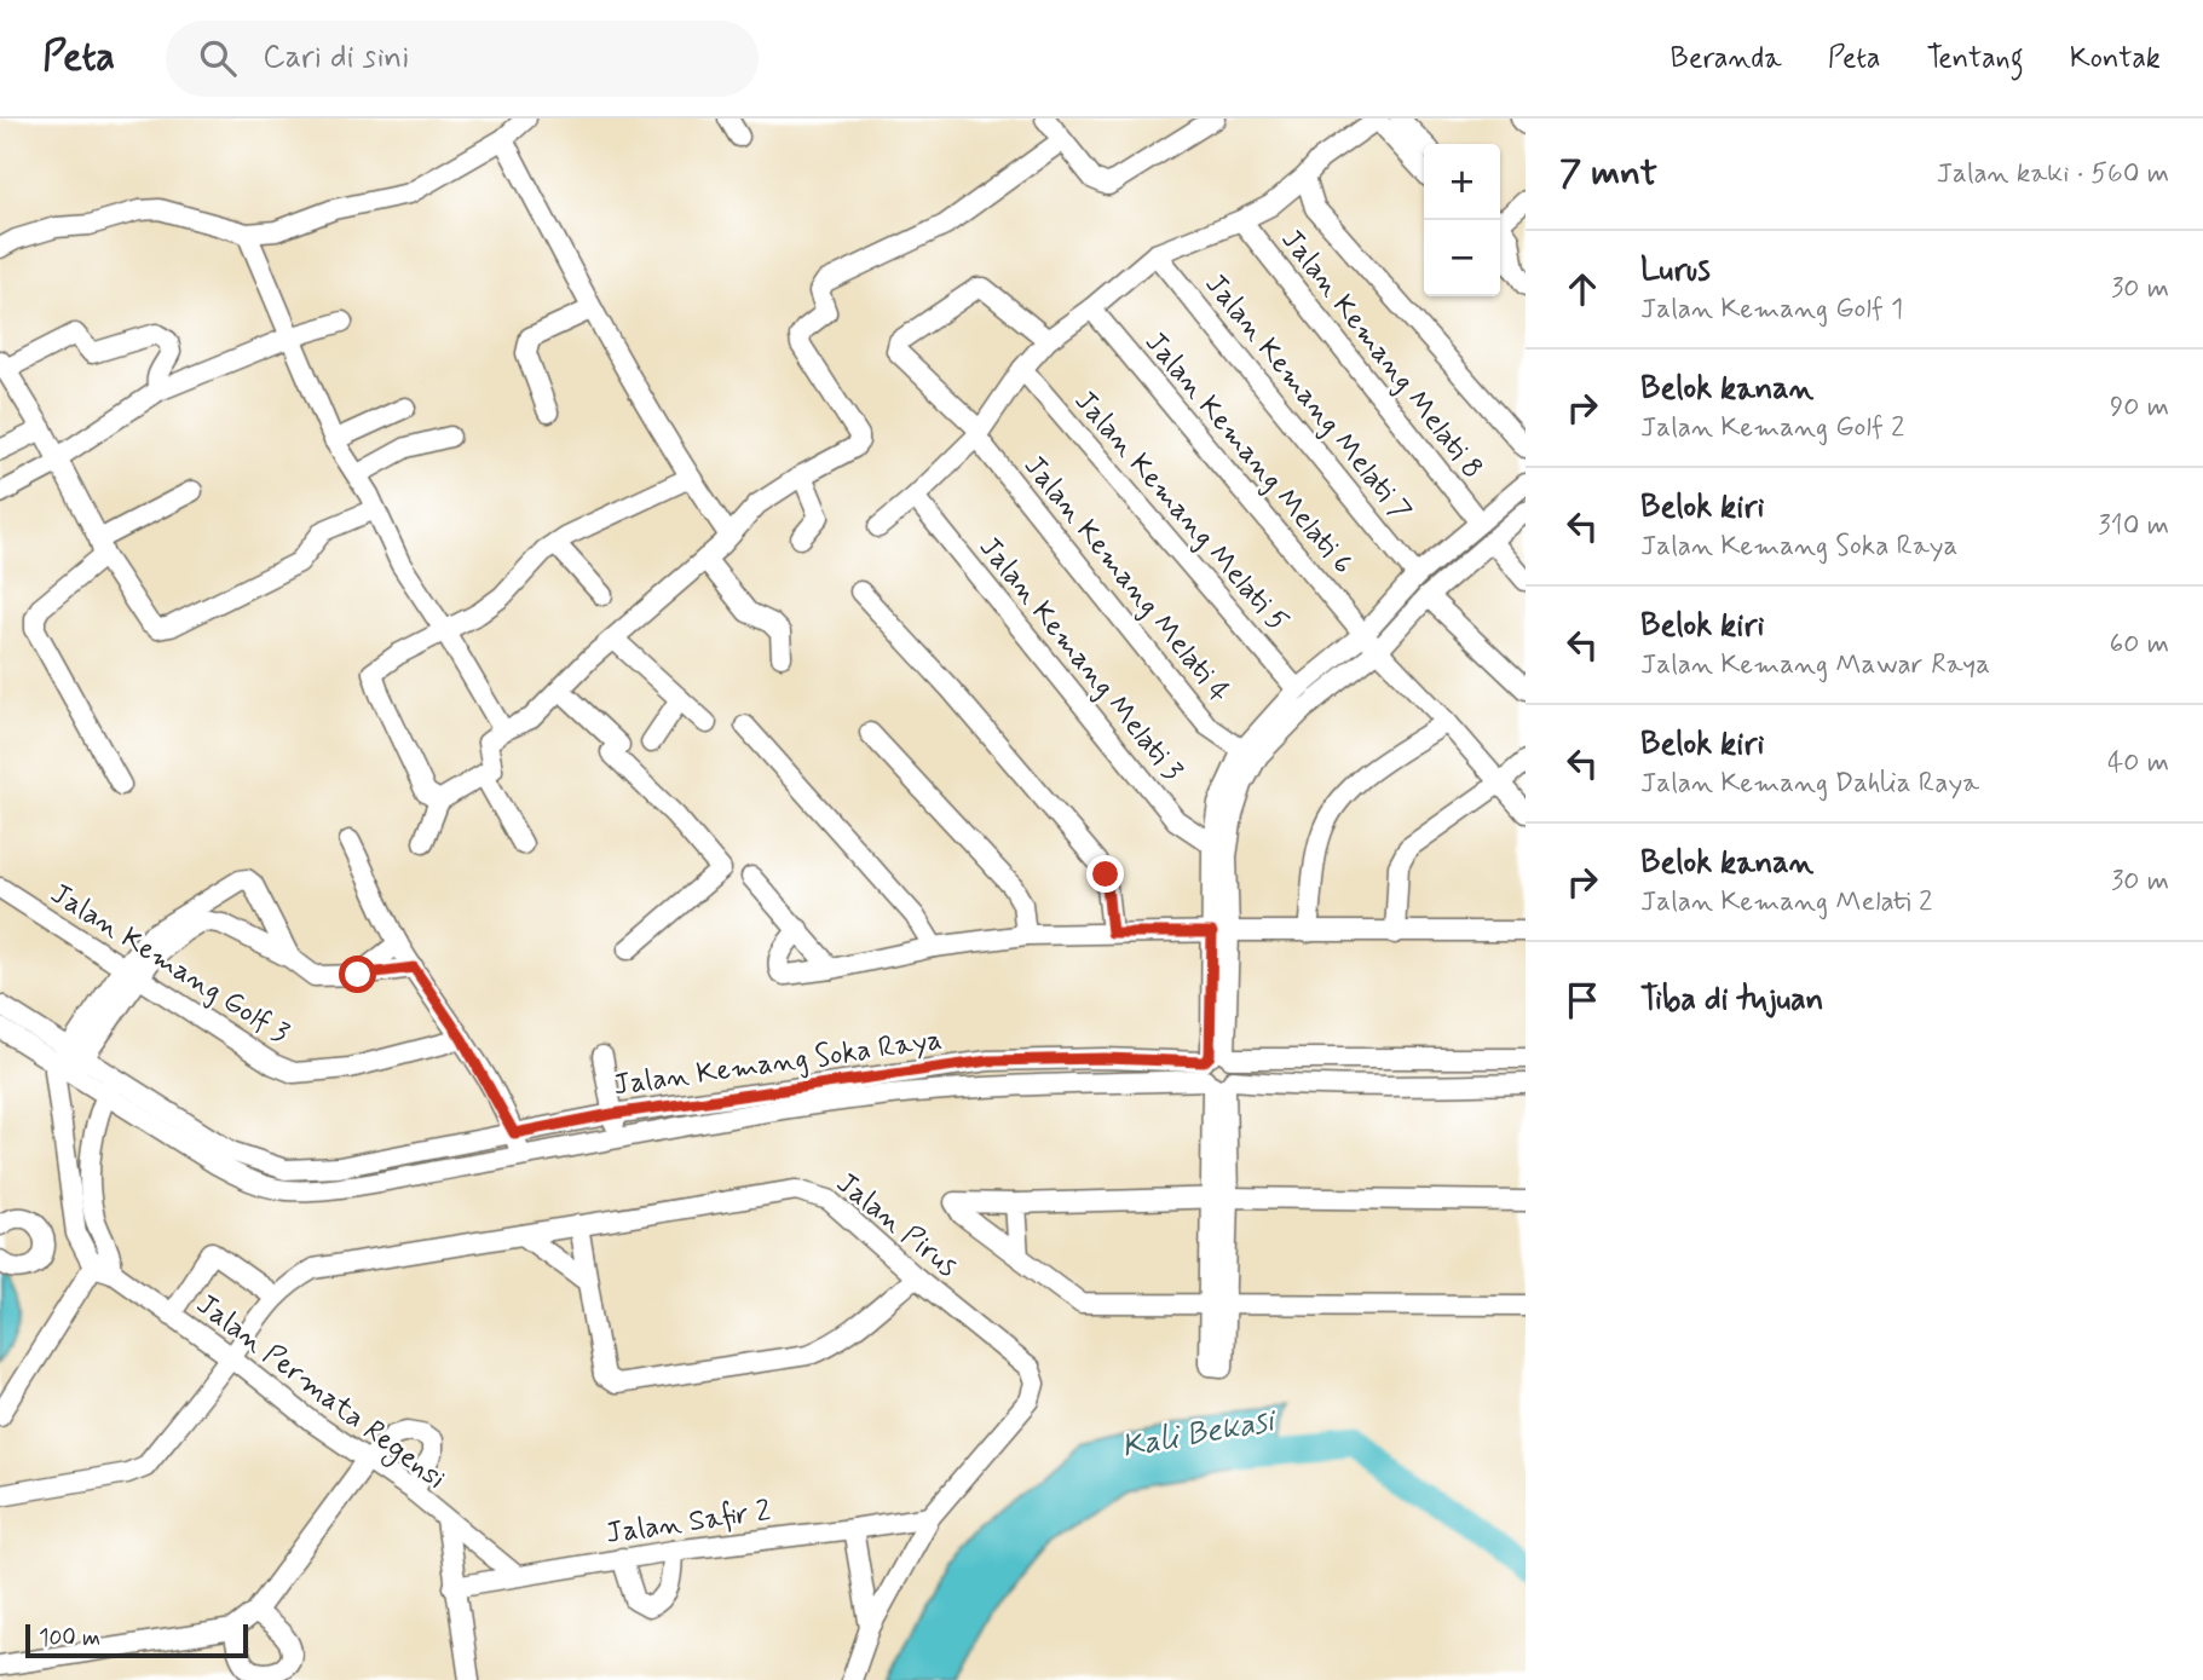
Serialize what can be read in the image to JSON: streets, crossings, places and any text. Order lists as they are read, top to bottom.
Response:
{
  "streets": {
    "street": [
      "Jalan Kemang Melati 8",
      "Jalan Kemang Melati 7",
      "Jalan Kemang Melati 6",
      "Jalan Kemang Melati 5",
      "Jalan Kemang Melati 4",
      "Jalan Kemang Melati 3",
      "Jalan Kemang Golf 3",
      "Jalan Kemang Soka Raya",
      "Jalan Pirus",
      "Jalan Permata Regensi",
      "Jalan Safir 2"
    ]
  },
  "crossings": [
    ["Jalan Pirus", "Jalan Permata Regensi"],
    ["Jalan Pirus", "Jalan Safir 2"],
    ["Jalan Permata Regensi", "Jalan Safir 2"]
  ],
  "water": ["Kali Bekasi"],
  "scale_bar": "100 m",
  "page": {
    "header": "Peta",
    "search": "Cari di sini",
    "nav": [
      "Beranda",
      "Peta",
      "Tentang",
      "Kontak"
    ],
    "heading": ["7 mnt", "Jalan kaki · 560 m"],
    "map_buttons": ["+", "−"],
    "list": [
      ["Lurus", "Jalan Kemang Golf 1", "30 m"],
      ["Belok kanan", "Jalan Kemang Golf 2", "90 m"],
      ["Belok kiri", "Jalan Kemang Soka Raya", "310 m"],
      ["Belok kiri", "Jalan Kemang Mawar Raya", "60 m"],
      ["Belok kiri", "Jalan Kemang Dahlia Raya", "40 m"],
      ["Belok kanan", "Jalan Kemang Melati 2", "30 m"],
      "Tiba di tujuan"
    ],
    "scale": "100 m"
  }
}
